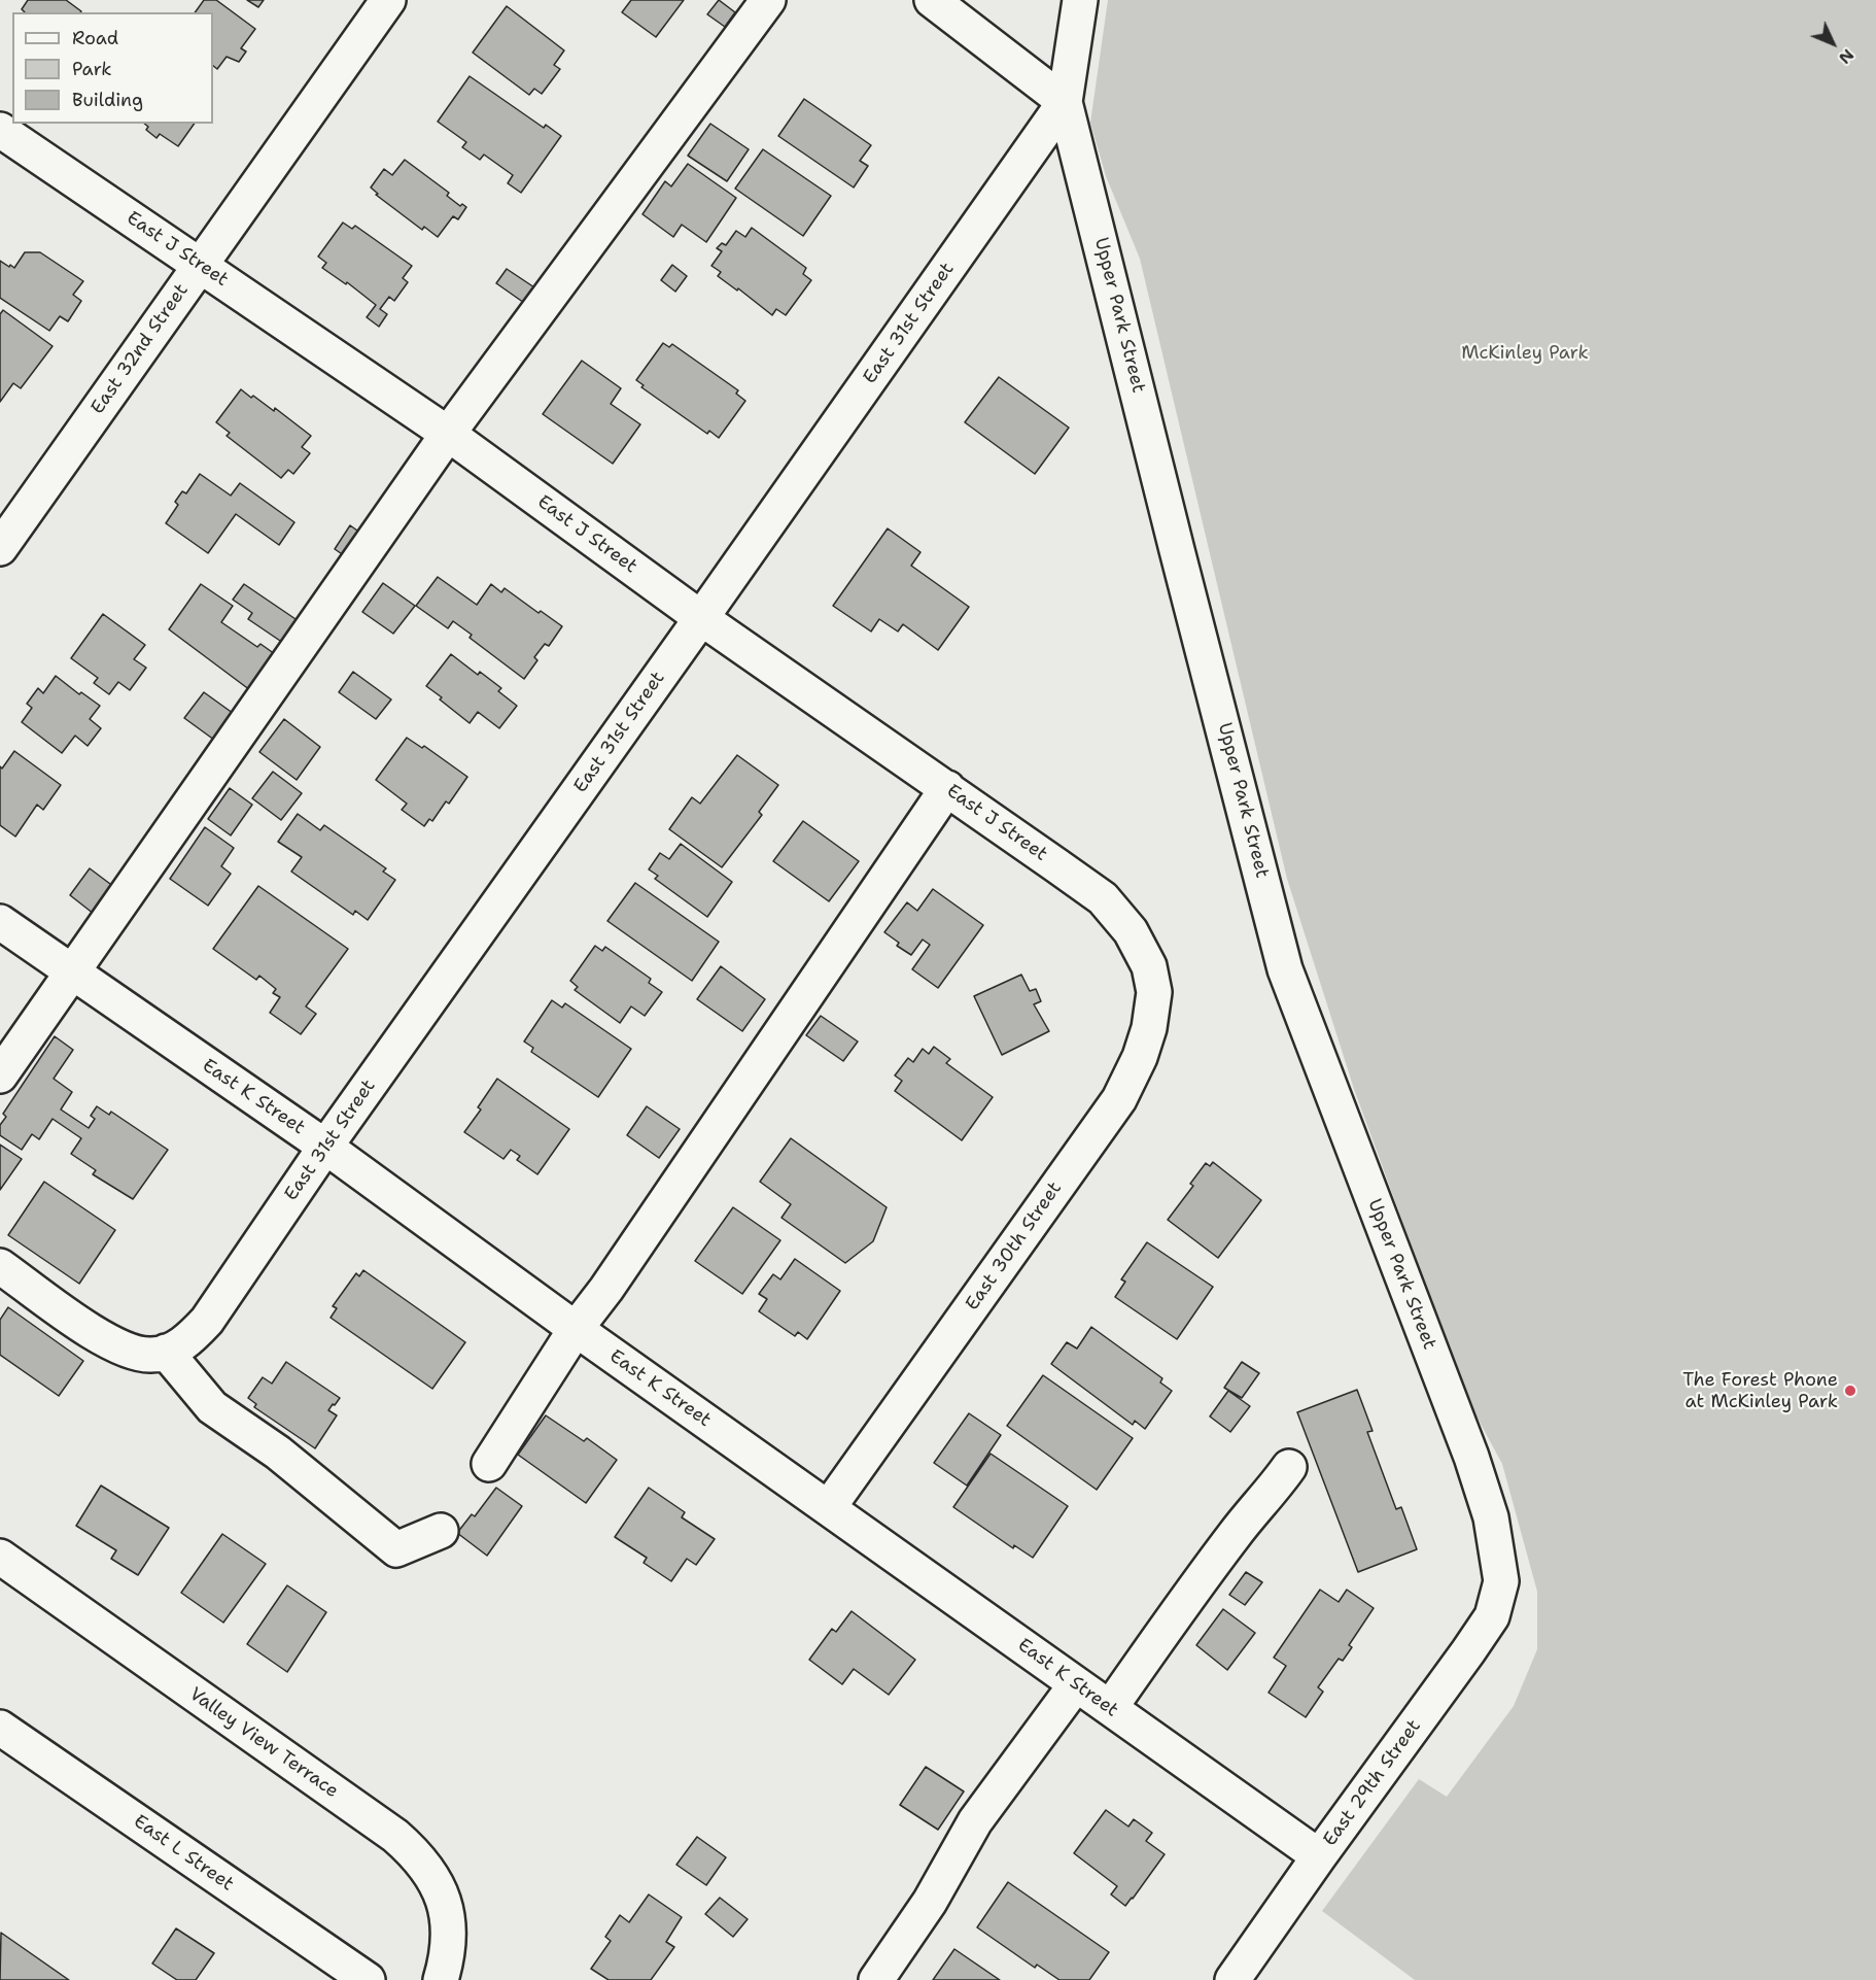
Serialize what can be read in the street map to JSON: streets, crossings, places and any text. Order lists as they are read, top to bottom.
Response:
{
  "streets": {
    "street": [
      "East J Street",
      "Upper Park Street",
      "East 31st Street",
      "East 32nd Street",
      "East K Street",
      "East 30th Street",
      "Valley View Terrace",
      "East 29th Street",
      "East L Street"
    ]
  },
  "crossings": [
    ["East J Street", "East 31st Street"],
    ["East J Street", "East 32nd Street"],
    ["East J Street", "East 30th Street"],
    ["Upper Park Street", "East 31st Street"],
    ["Upper Park Street", "East 29th Street"],
    ["East 31st Street", "East K Street"],
    ["East K Street", "East 30th Street"],
    ["East K Street", "East 29th Street"]
  ],
  "parks": ["McKinley Park"],
  "places": ["The Forest Phone at McKinley Park"],
  "legend": ["Road", "Park", "Building"],
  "north": "bottom right"
}
